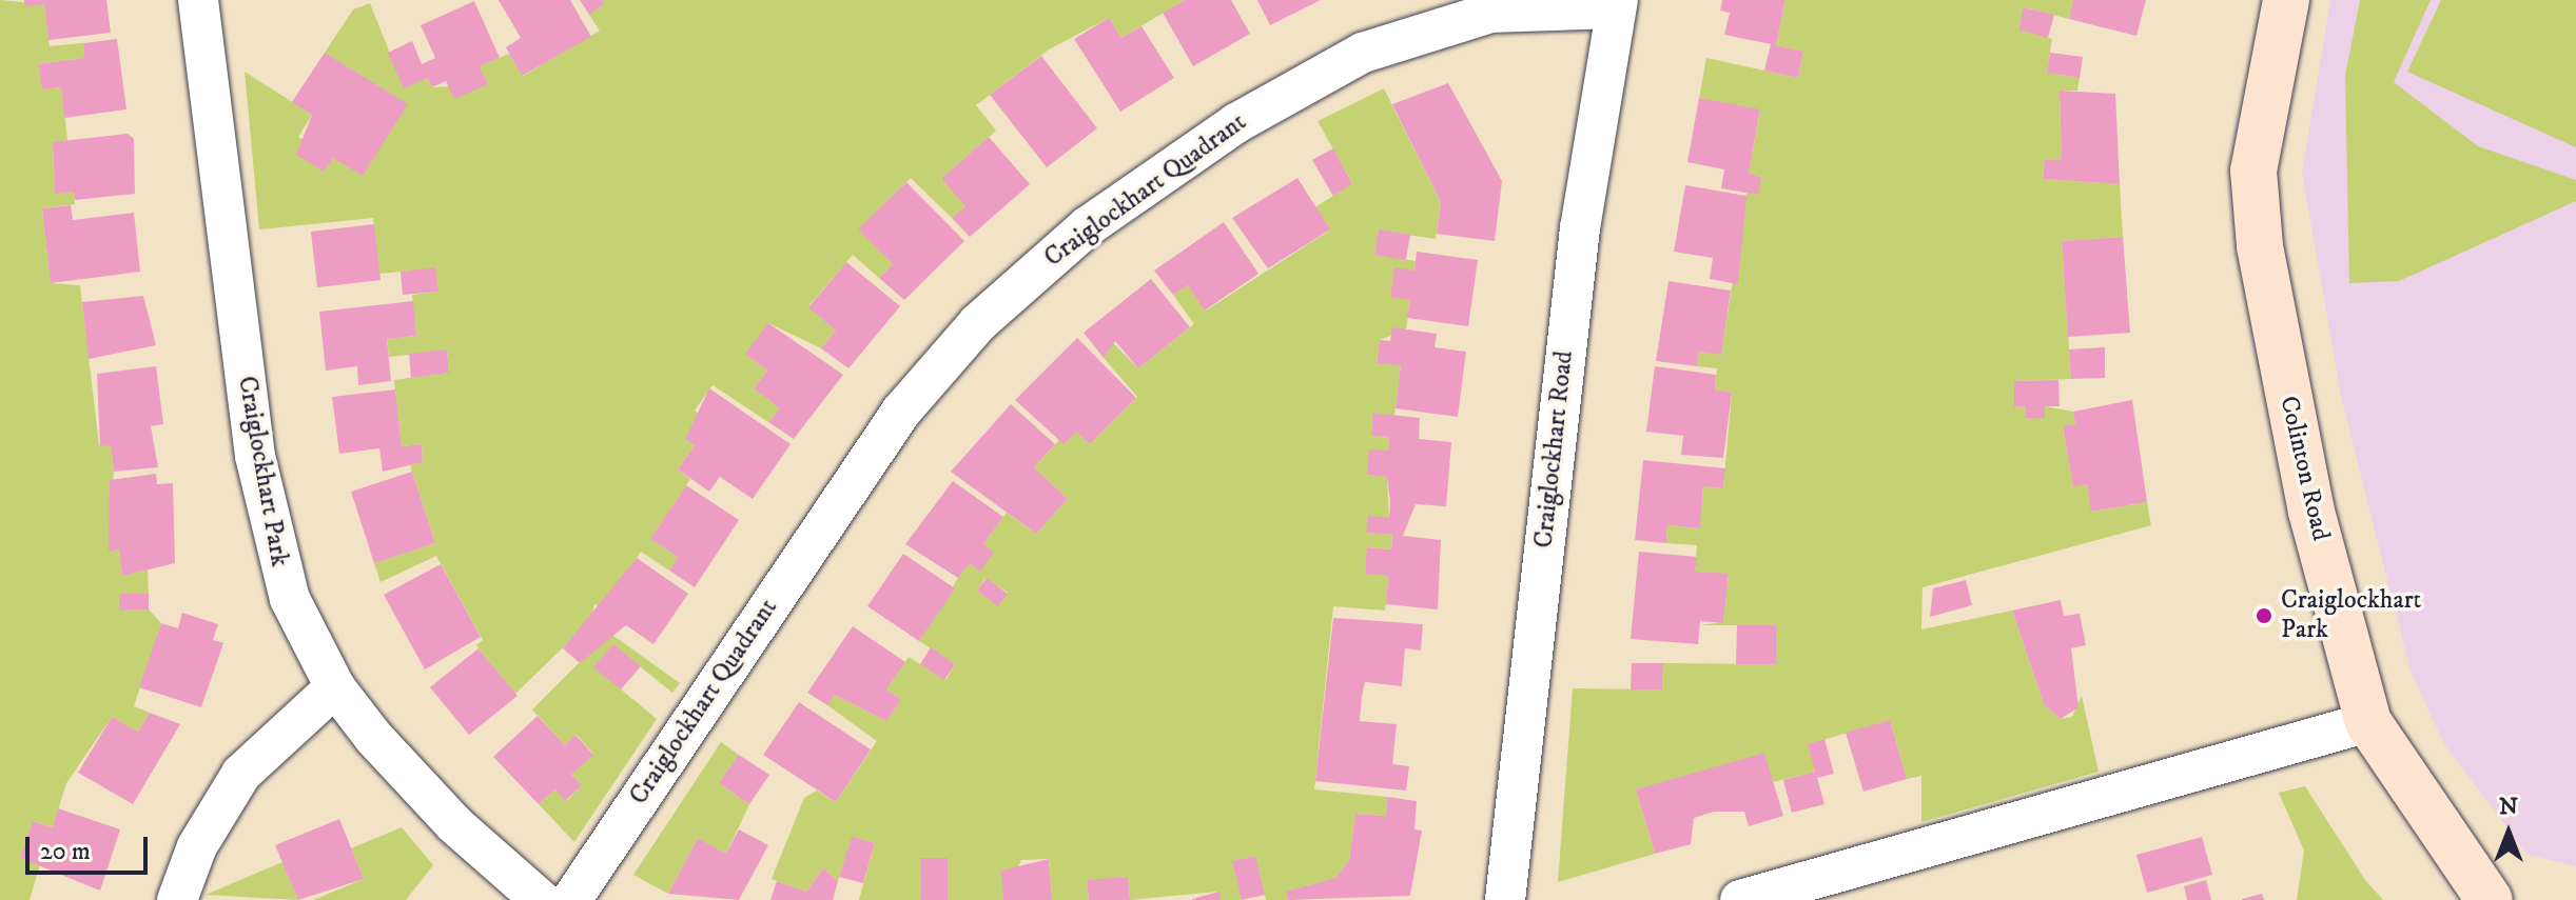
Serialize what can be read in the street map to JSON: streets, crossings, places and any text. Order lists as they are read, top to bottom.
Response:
{
  "streets": {
    "street": [
      "Craiglockhart Quadrant",
      "Craiglockhart Road",
      "Colinton Road",
      "Craiglockhart Park"
    ]
  },
  "crossings": [
    ["Craiglockhart Quadrant", "Craiglockhart Road"]
  ],
  "places": ["Craiglockhart Park"],
  "scale_bar": "20 m",
  "north": "top"
}
